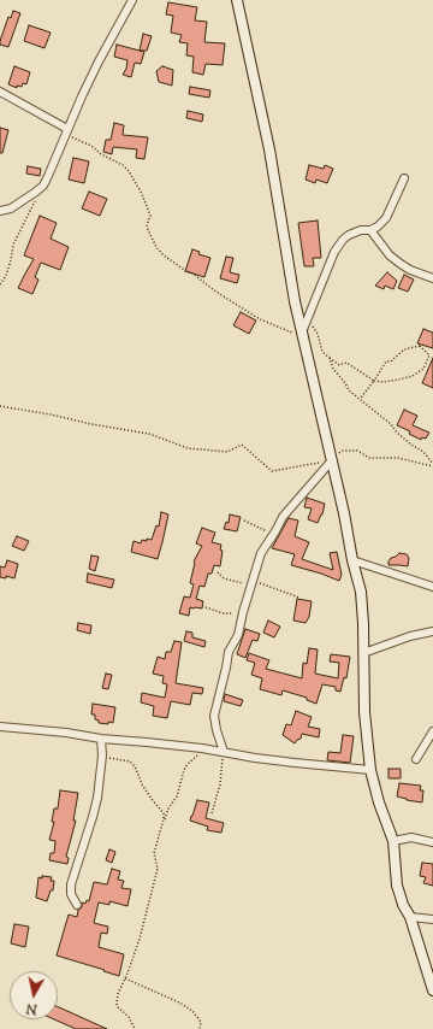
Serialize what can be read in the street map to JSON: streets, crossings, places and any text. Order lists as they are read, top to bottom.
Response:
{
  "north": "bottom"
}
